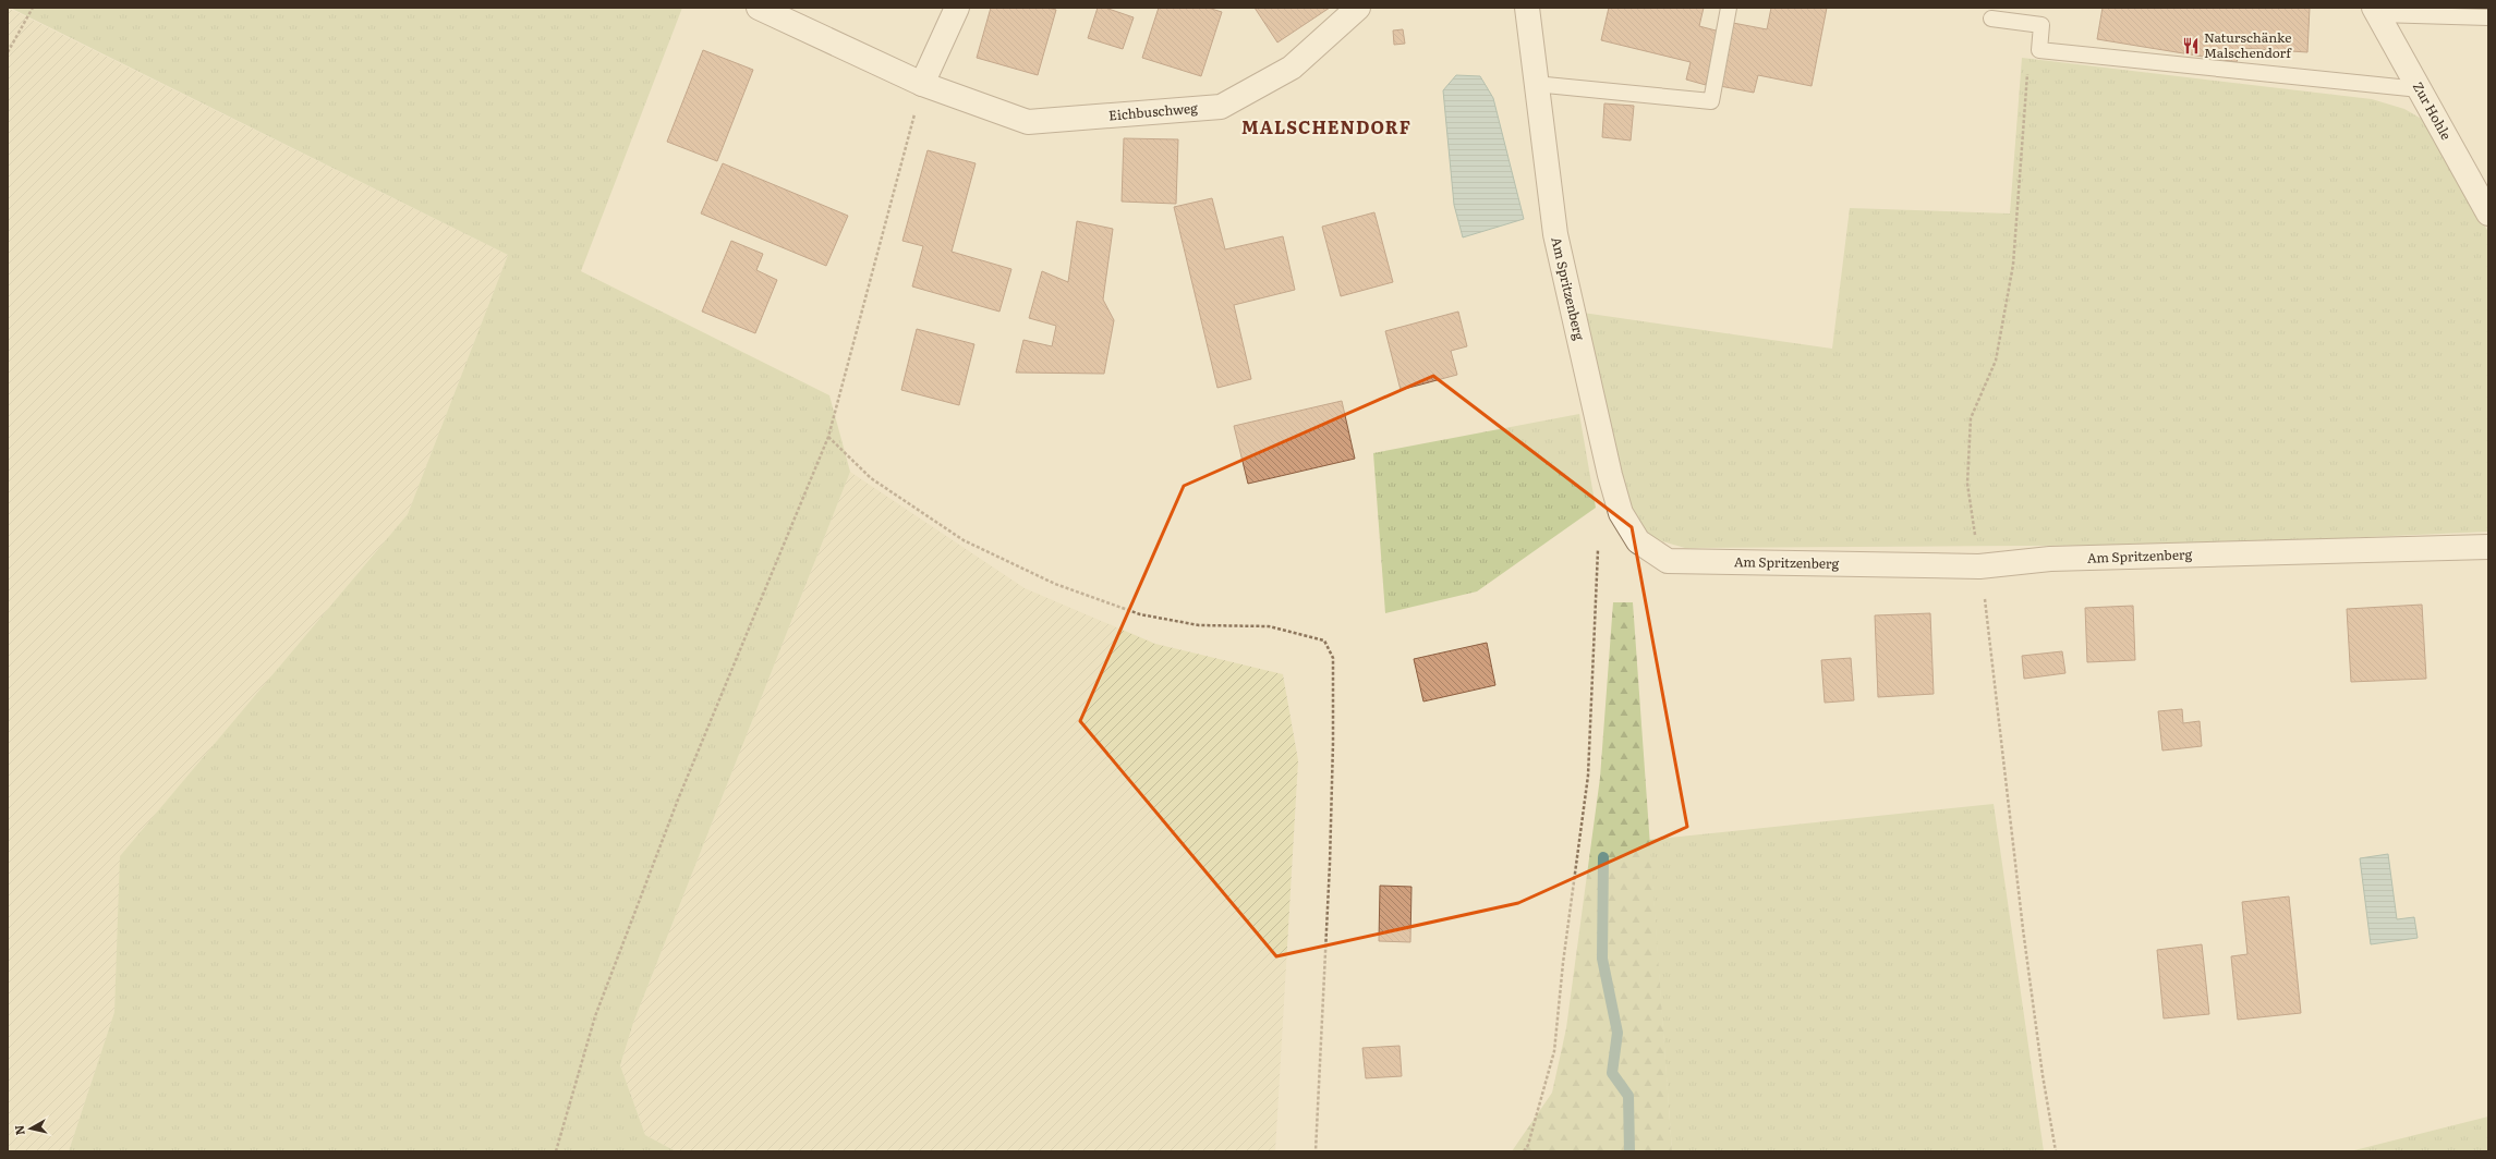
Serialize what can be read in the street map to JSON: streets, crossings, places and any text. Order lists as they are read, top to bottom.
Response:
{
  "streets": {
    "street": ["Zur Hohle", "Eichbuschweg", "Am Spritzenberg"]
  },
  "districts": ["MALSCHENDORF"],
  "places": {
    "restaurant": ["Naturschänke Malschendorf"]
  },
  "north": "left"
}
